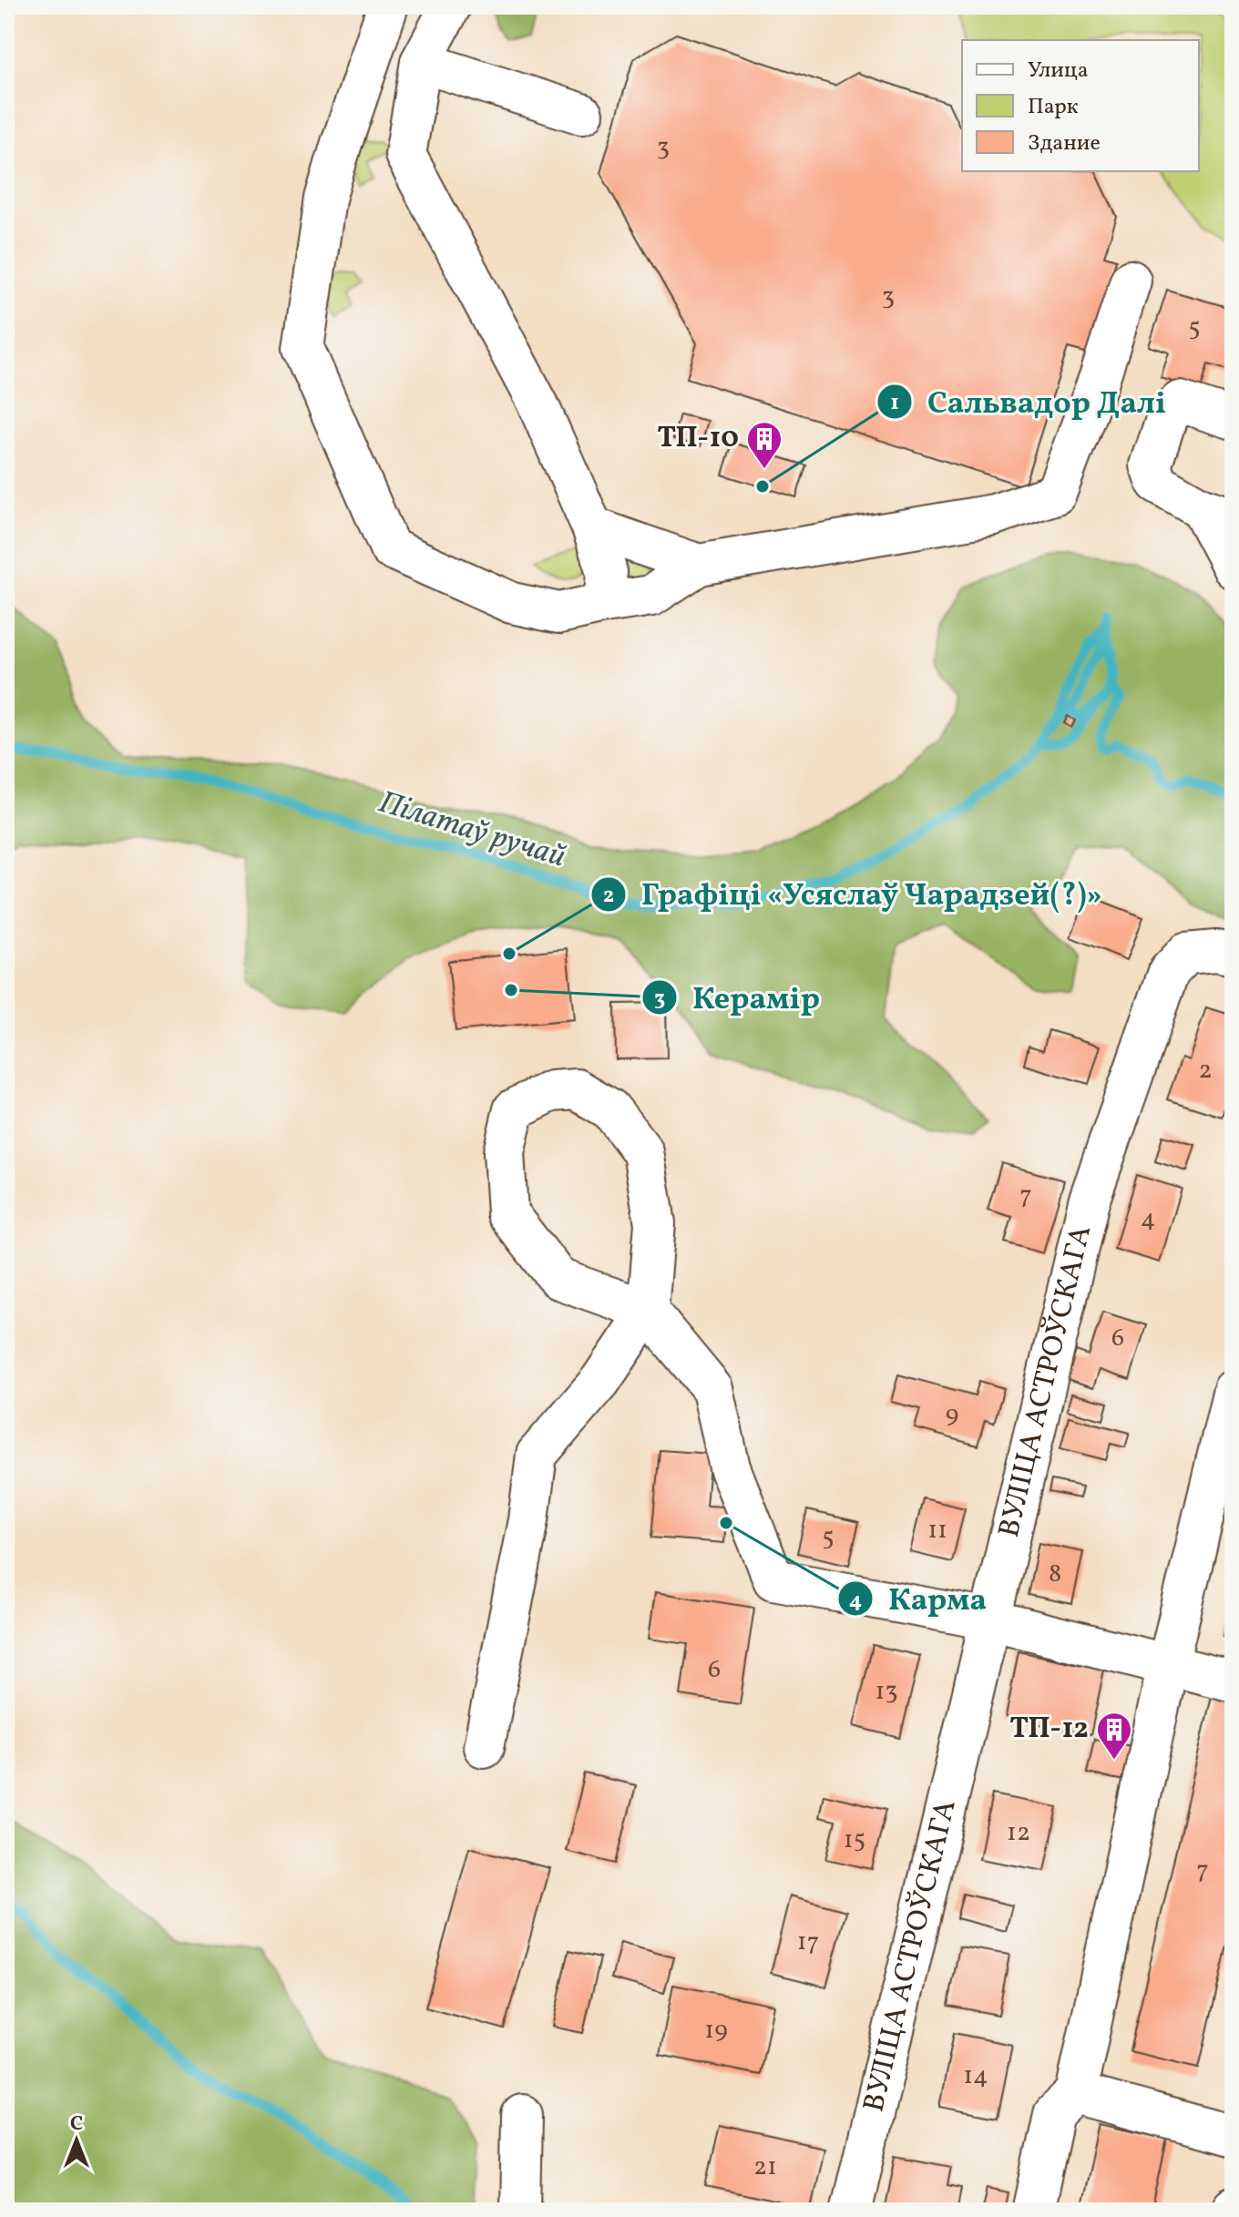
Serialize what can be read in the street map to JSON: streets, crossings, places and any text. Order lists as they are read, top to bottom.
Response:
{
  "streets": {
    "street": ["ВУЛІЦА АСТРОЎСКАГА"]
  },
  "water": ["Пілатаў ручай"],
  "places": {
    "building": ["ТП-10", "ТП-12"],
    "other": [
      "Сальвадор Далі",
      "Графіці «Усяслаў Чарадзей(?)»",
      "Керамір",
      "Карма"
    ]
  },
  "house_numbers": [
    "3",
    "3",
    "5",
    "2",
    "7",
    "4",
    "6",
    "9",
    "11",
    "5",
    "8",
    "6",
    "13",
    "12",
    "15",
    "7",
    "17",
    "19",
    "14",
    "21"
  ],
  "legend": ["Улица", "Парк", "Здание"],
  "north": "top"
}
